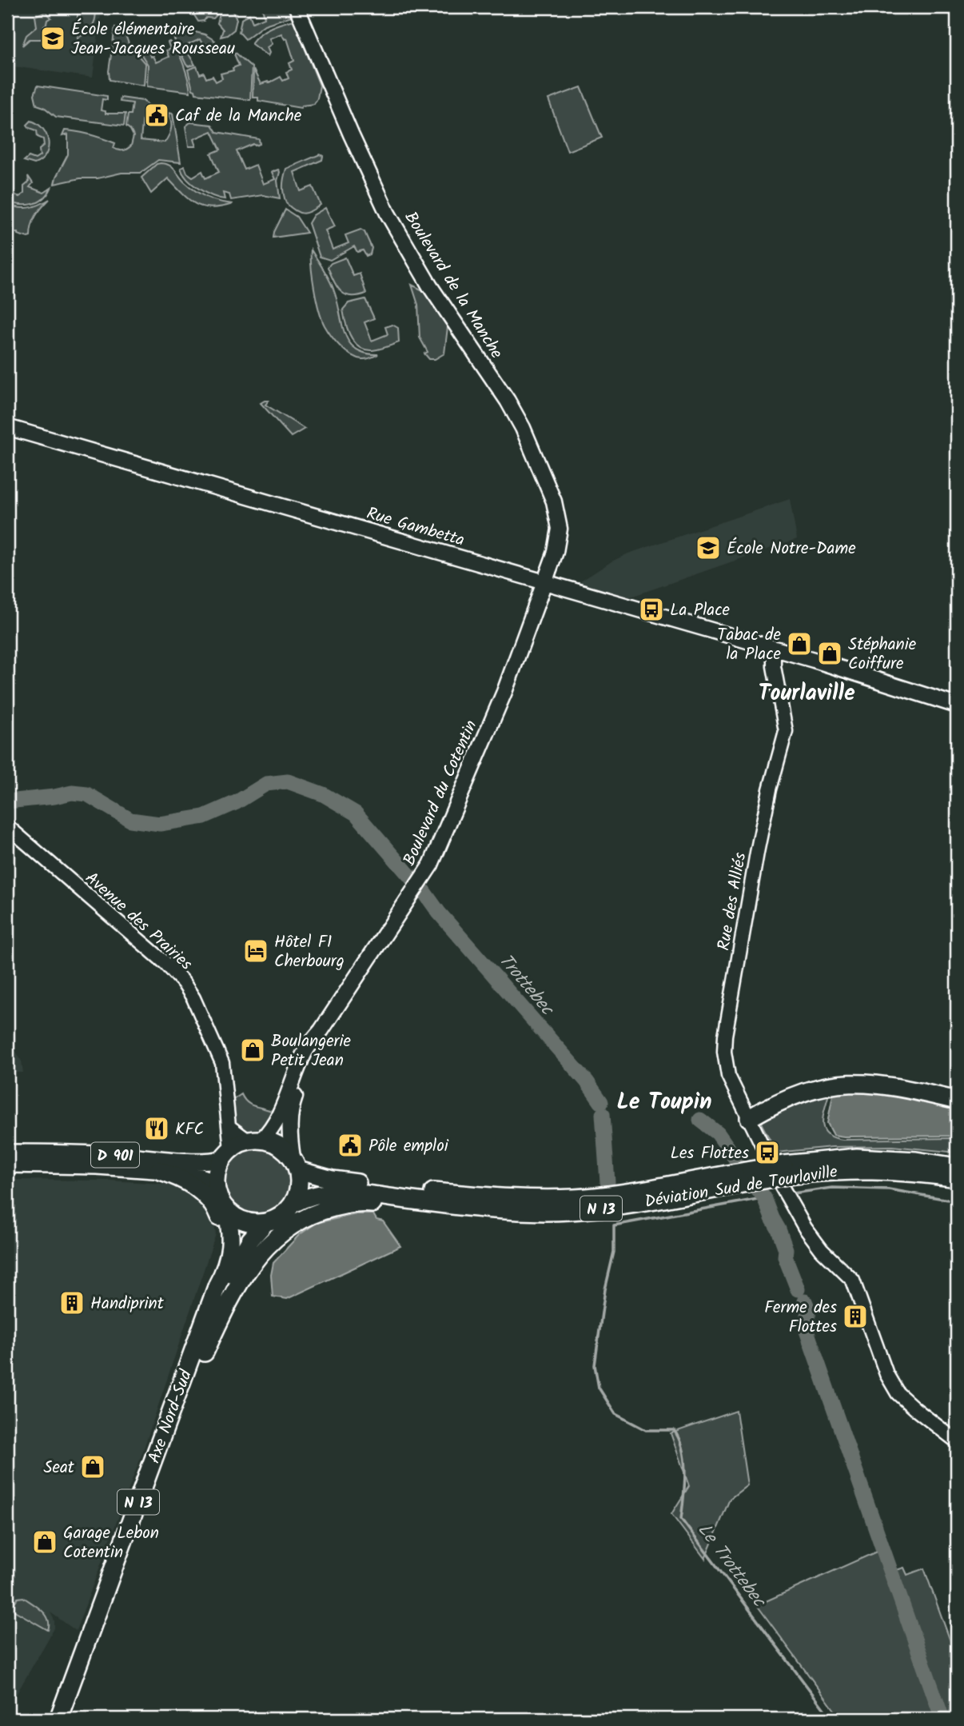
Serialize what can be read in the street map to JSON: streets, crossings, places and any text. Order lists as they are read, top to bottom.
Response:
{
  "streets": {
    "highway": ["Déviation Sud de Tourlaville", "N 13", "Axe Nord-Sud"],
    "main road": [
      "Boulevard de la Manche",
      "Rue Gambetta",
      "Boulevard du Cotentin",
      "D 901"
    ],
    "street": ["Rue des Alliés", "Avenue des Prairies"]
  },
  "crossings": [
    ["Boulevard de la Manche", "Rue Gambetta"],
    ["Boulevard de la Manche", "Boulevard du Cotentin"],
    ["Rue Gambetta", "Boulevard du Cotentin"],
    ["Rue Gambetta", "Rue des Alliés"],
    ["Boulevard du Cotentin", "Avenue des Prairies"],
    ["Boulevard du Cotentin", "D 901"],
    ["Boulevard du Cotentin", "Déviation Sud de Tourlaville"],
    ["Boulevard du Cotentin", "Axe Nord-Sud"],
    ["Avenue des Prairies", "D 901"],
    ["Avenue des Prairies", "Déviation Sud de Tourlaville"],
    ["Avenue des Prairies", "Axe Nord-Sud"],
    ["D 901", "Déviation Sud de Tourlaville"],
    ["D 901", "Axe Nord-Sud"],
    ["Déviation Sud de Tourlaville", "N 13"],
    ["Déviation Sud de Tourlaville", "Axe Nord-Sud"],
    ["N 13", "Axe Nord-Sud"]
  ],
  "districts": ["Tourlaville", "Le Toupin"],
  "water": ["Trottebec", "Le Trottebec"],
  "places": {
    "school or university": ["École élémentaire Jean-Jacques Rousseau", "École Notre-Dame"],
    "public building": ["Caf de la Manche", "Pôle emploi"],
    "bus stop": ["La Place", "Les Flottes"],
    "shop": [
      "Tabac de la Place",
      "Stéphanie Coiffure",
      "Boulangerie Petit Jean",
      "Seat",
      "Garage Lebon Cotentin"
    ],
    "hotel": ["Hôtel F1 Cherbourg"],
    "restaurant": ["KFC"],
    "building": ["Handiprint", "Ferme des Flottes"]
  }
}
